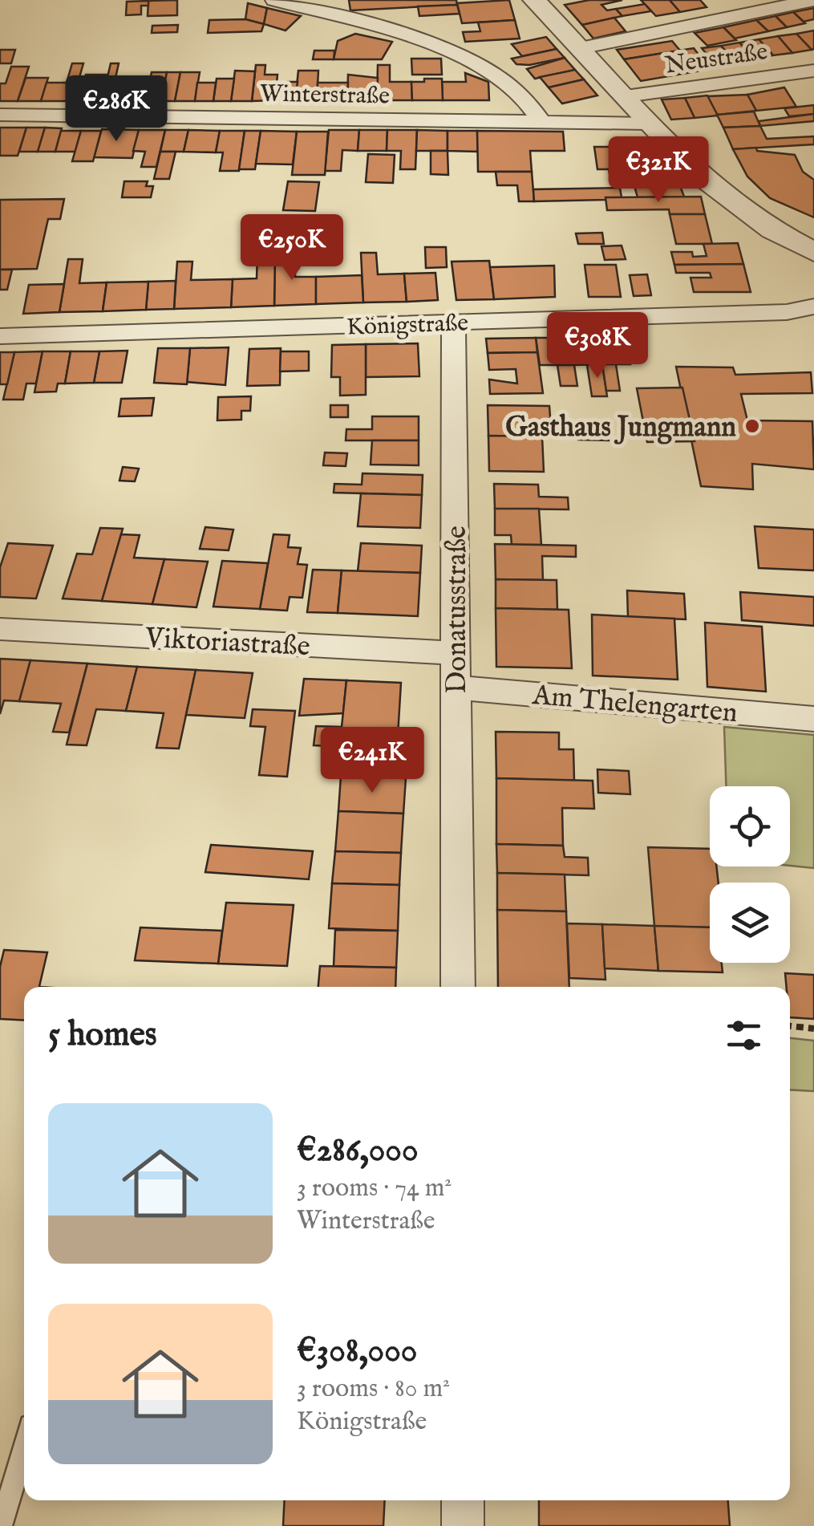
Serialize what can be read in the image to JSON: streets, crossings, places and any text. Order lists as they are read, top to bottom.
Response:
{
  "streets": {
    "street": [
      "Neustraße",
      "Winterstraße",
      "Königstraße",
      "Donatusstraße",
      "Viktoriastraße",
      "Am Thelengarten"
    ]
  },
  "crossings": [
    ["Königstraße", "Donatusstraße"],
    ["Donatusstraße", "Viktoriastraße"],
    ["Donatusstraße", "Am Thelengarten"]
  ],
  "places": ["Gasthaus Jungmann"],
  "page": {
    "price": [
      "€286K",
      "€321K",
      "€250K",
      "€308K",
      "€241K"
    ],
    "heading": "5 homes",
    "list": [
      {
        "name": "€286,000",
        "note": "3 rooms · 74 m² · Winterstraße"
      },
      {
        "name": "€308,000",
        "note": "3 rooms · 80 m² · Königstraße"
      }
    ]
  }
}
